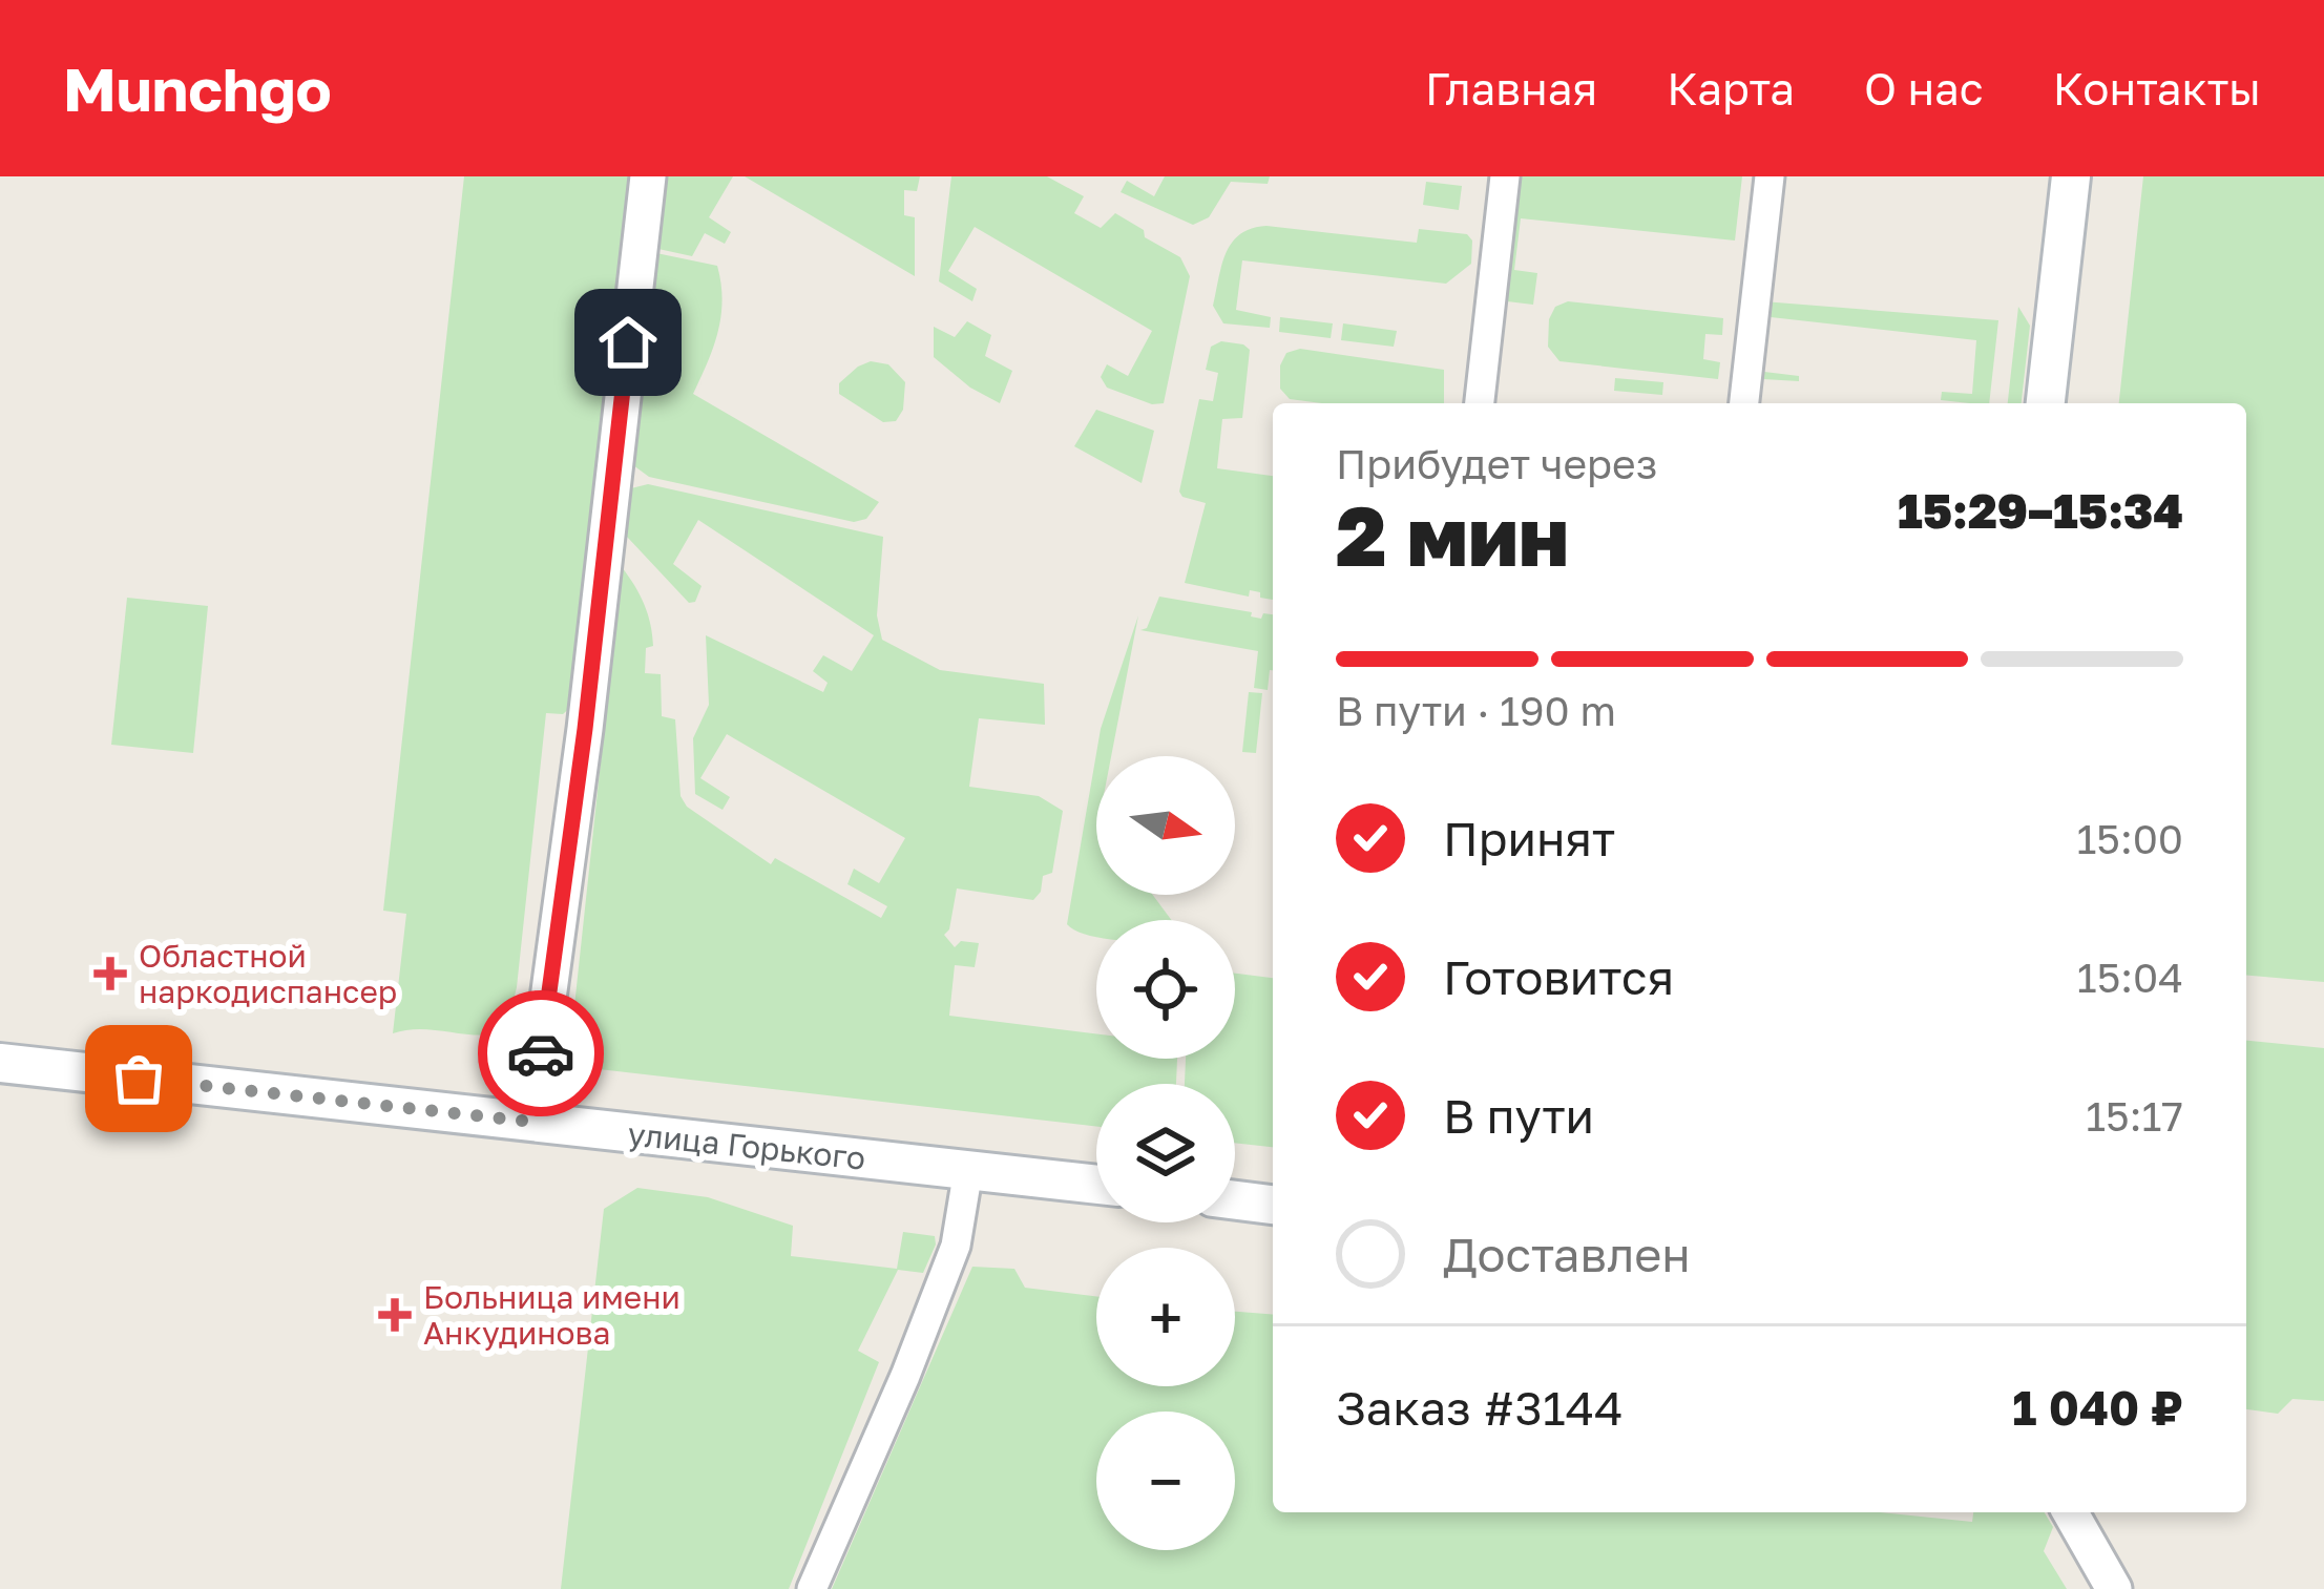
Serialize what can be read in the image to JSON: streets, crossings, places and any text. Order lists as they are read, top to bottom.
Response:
{
  "streets": {
    "main road": ["улица Горького"]
  },
  "places": {
    "health": ["Областной наркодиспансер", "Больница имени Анкудинова"]
  },
  "north": "right",
  "page": {
    "header": "Munchgo",
    "nav": [
      "Главная",
      "Карта",
      "О нас",
      "Контакты"
    ],
    "heading": ["2 мин", "Прибудет через", "15:29–15:34"],
    "panel": ["Заказ #3144", "1 040 ₽"],
    "bar": "В пути · 190 m",
    "map_buttons": ["+", "−"],
    "list": [
      ["Принят", "15:00"],
      ["Готовится", "15:04"],
      ["В пути", "15:17"],
      "Доставлен"
    ]
  }
}
